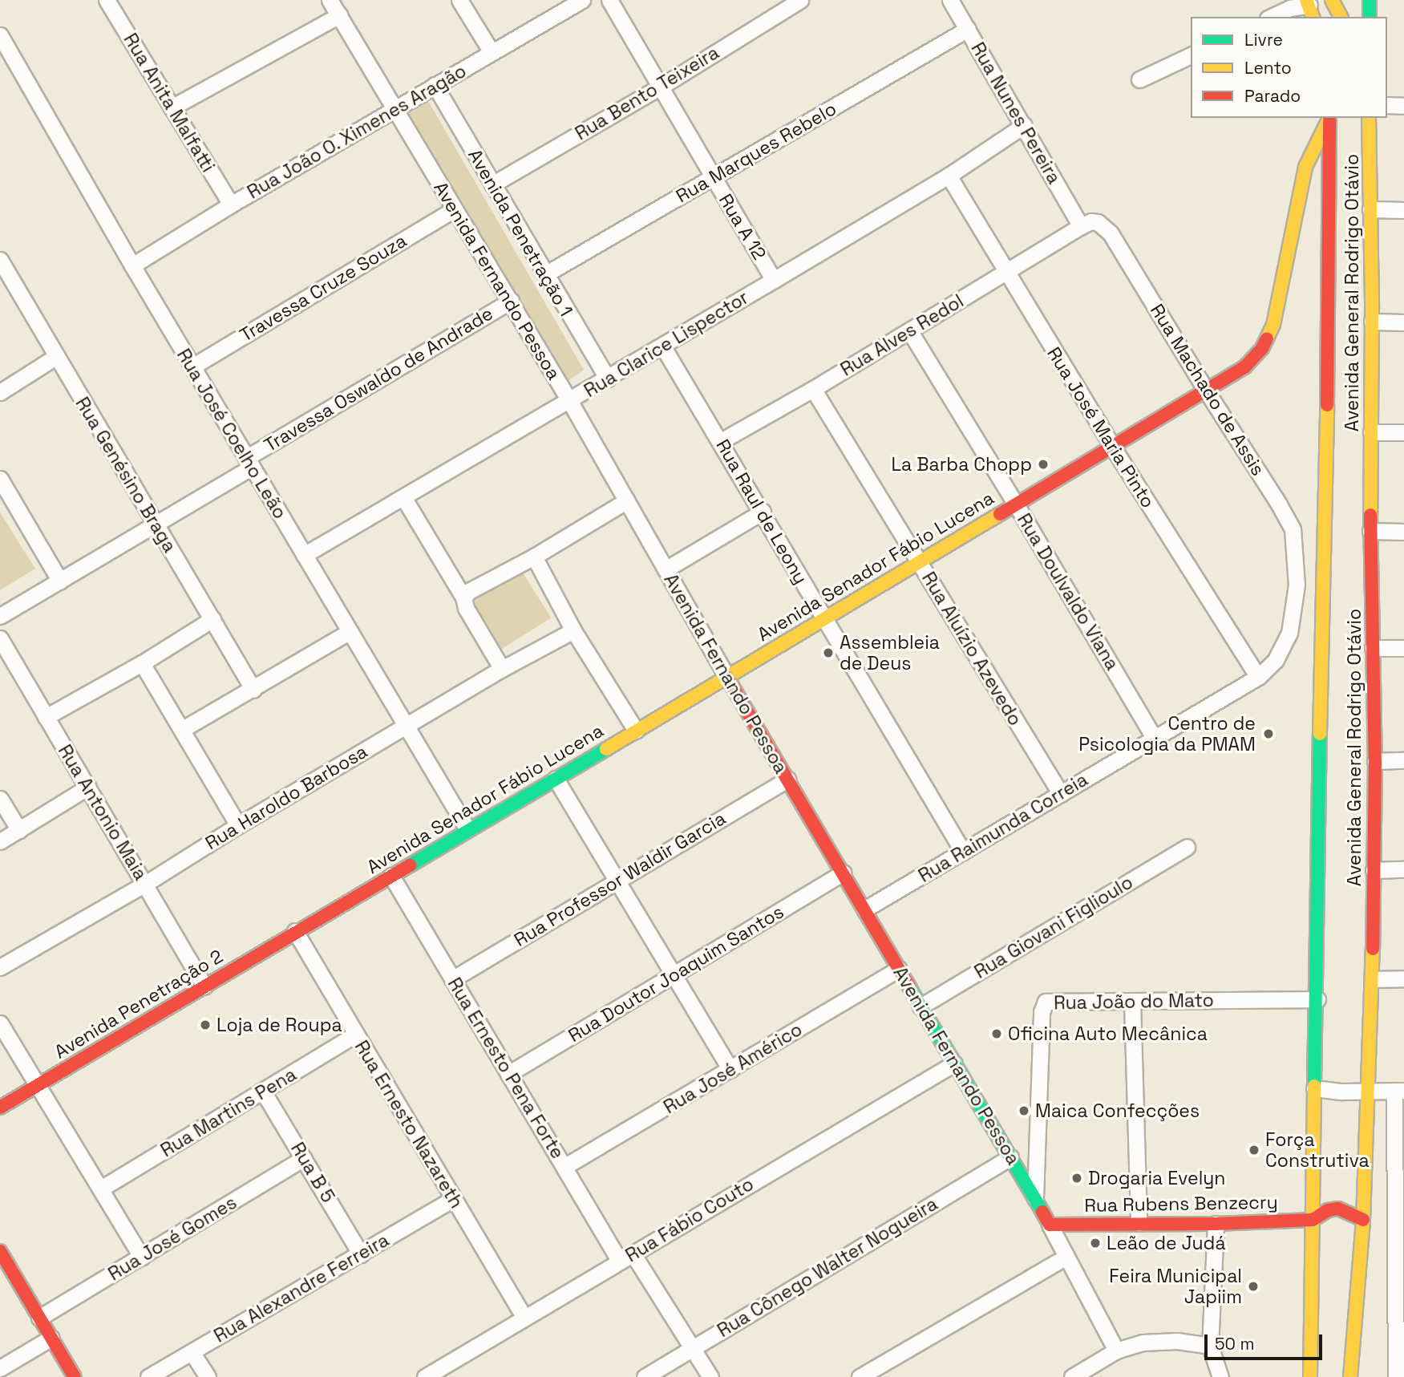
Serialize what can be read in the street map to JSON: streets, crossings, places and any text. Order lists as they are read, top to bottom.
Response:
{
  "streets": {
    "street": [
      "Rua Bento Teixeira",
      "Rua Anita Malfatti",
      "Rua Nunes Pereira",
      "Rua João O. Ximenes Aragão",
      "Rua Marques Rebelo",
      "Rua A 12",
      "Avenida Penetração 1",
      "Avenida Fernando Pessoa",
      "Travessa Cruze Souza",
      "Avenida General Rodrigo Otávio",
      "Rua Alves Redol",
      "Rua Clarice Lispector",
      "Travessa Oswaldo de Andrade",
      "Rua Machado de Assis",
      "Rua José Maria Pinto",
      "Rua José Coelho Leão",
      "Rua Genésino Braga",
      "Rua Raul de Leony",
      "Avenida Senador Fábio Lucena",
      "Rua Doulvaldo Viana",
      "Rua Aluízio Azevedo",
      "Rua Haroldo Barbosa",
      "Rua Antonio Maia",
      "Rua Raimunda Correia",
      "Rua Professor Waldir Garcia",
      "Rua Giovani Figlioulo",
      "Rua Doutor Joaquim Santos",
      "Rua João do Mato",
      "Avenida Penetração 2",
      "Rua Ernesto Pena Forte",
      "Rua José Américo",
      "Rua Martins Pena",
      "Rua Ernesto Nazareth",
      "Rua B 5",
      "Rua Rubens Benzecry",
      "Rua Fábio Couto",
      "Rua José Gomes",
      "Rua Cônego Walter Nogueira",
      "Rua Alexandre Ferreira"
    ]
  },
  "crossings": [
    ["Rua Bento Teixeira", "Rua A 12"],
    ["Rua Bento Teixeira", "Avenida Penetração 1"],
    ["Rua Anita Malfatti", "Rua João O. Ximenes Aragão"],
    ["Rua Nunes Pereira", "Rua Marques Rebelo"],
    ["Rua Nunes Pereira", "Rua Alves Redol"],
    ["Rua Nunes Pereira", "Rua Clarice Lispector"],
    ["Rua Nunes Pereira", "Rua Machado de Assis"],
    ["Rua João O. Ximenes Aragão", "Avenida Penetração 1"],
    ["Rua João O. Ximenes Aragão", "Avenida Fernando Pessoa"],
    ["Rua João O. Ximenes Aragão", "Rua José Coelho Leão"],
    ["Rua Marques Rebelo", "Rua A 12"],
    ["Rua Marques Rebelo", "Avenida Penetração 1"],
    ["Rua A 12", "Rua Clarice Lispector"],
    ["Avenida Penetração 1", "Rua Clarice Lispector"],
    ["Avenida Fernando Pessoa", "Travessa Cruze Souza"],
    ["Avenida Fernando Pessoa", "Rua Clarice Lispector"],
    ["Avenida Fernando Pessoa", "Travessa Oswaldo de Andrade"],
    ["Avenida Fernando Pessoa", "Avenida Senador Fábio Lucena"],
    ["Avenida Fernando Pessoa", "Rua Raimunda Correia"],
    ["Avenida Fernando Pessoa", "Rua Professor Waldir Garcia"],
    ["Avenida Fernando Pessoa", "Rua Giovani Figlioulo"],
    ["Avenida Fernando Pessoa", "Rua Doutor Joaquim Santos"],
    ["Avenida Fernando Pessoa", "Rua João do Mato"],
    ["Avenida Fernando Pessoa", "Rua José Américo"],
    ["Avenida Fernando Pessoa", "Rua Rubens Benzecry"],
    ["Avenida Fernando Pessoa", "Rua Fábio Couto"],
    ["Avenida Fernando Pessoa", "Rua Cônego Walter Nogueira"],
    ["Travessa Cruze Souza", "Rua José Coelho Leão"],
    ["Avenida General Rodrigo Otávio", "Rua João do Mato"],
    ["Avenida General Rodrigo Otávio", "Rua Rubens Benzecry"],
    ["Rua Alves Redol", "Rua Machado de Assis"],
    ["Rua Alves Redol", "Rua José Maria Pinto"],
    ["Rua Alves Redol", "Rua Raul de Leony"],
    ["Rua Alves Redol", "Rua Doulvaldo Viana"],
    ["Rua Alves Redol", "Rua Aluízio Azevedo"],
    ["Rua Clarice Lispector", "Rua José Maria Pinto"],
    ["Rua Clarice Lispector", "Rua José Coelho Leão"],
    ["Rua Clarice Lispector", "Rua Raul de Leony"],
    ["Travessa Oswaldo de Andrade", "Rua José Coelho Leão"],
    ["Travessa Oswaldo de Andrade", "Rua Genésino Braga"],
    ["Rua Machado de Assis", "Avenida Senador Fábio Lucena"],
    ["Rua Machado de Assis", "Rua Raimunda Correia"],
    ["Rua José Maria Pinto", "Avenida Senador Fábio Lucena"],
    ["Rua José Maria Pinto", "Rua Raimunda Correia"],
    ["Rua José Coelho Leão", "Avenida Senador Fábio Lucena"],
    ["Rua José Coelho Leão", "Rua Haroldo Barbosa"],
    ["Rua Raul de Leony", "Avenida Senador Fábio Lucena"],
    ["Rua Raul de Leony", "Rua Raimunda Correia"],
    ["Avenida Senador Fábio Lucena", "Rua Doulvaldo Viana"],
    ["Avenida Senador Fábio Lucena", "Rua Aluízio Azevedo"],
    ["Avenida Senador Fábio Lucena", "Avenida Penetração 2"],
    ["Avenida Senador Fábio Lucena", "Rua Ernesto Pena Forte"],
    ["Avenida Senador Fábio Lucena", "Rua Ernesto Nazareth"],
    ["Rua Doulvaldo Viana", "Rua Raimunda Correia"],
    ["Rua Aluízio Azevedo", "Rua Raimunda Correia"],
    ["Rua Haroldo Barbosa", "Rua Antonio Maia"],
    ["Rua Antonio Maia", "Avenida Penetração 2"],
    ["Rua Professor Waldir Garcia", "Rua Ernesto Pena Forte"],
    ["Rua Doutor Joaquim Santos", "Rua Ernesto Pena Forte"],
    ["Avenida Penetração 2", "Rua Ernesto Nazareth"],
    ["Rua Ernesto Pena Forte", "Rua José Américo"],
    ["Rua Ernesto Pena Forte", "Rua Fábio Couto"],
    ["Rua Ernesto Pena Forte", "Rua Cônego Walter Nogueira"],
    ["Rua Martins Pena", "Rua Ernesto Nazareth"],
    ["Rua Martins Pena", "Rua B 5"],
    ["Rua Ernesto Nazareth", "Rua Fábio Couto"],
    ["Rua Ernesto Nazareth", "Rua Alexandre Ferreira"],
    ["Rua B 5", "Rua José Gomes"],
    ["Rua B 5", "Rua Alexandre Ferreira"]
  ],
  "places": [
    "La Barba Chopp",
    "Assembleia de Deus",
    "Centro de Psicologia da PMAM",
    "Loja de Roupa",
    "Oficina Auto Mecânica",
    "Maica Confecções",
    "Força Construtiva",
    "Drogaria Evelyn",
    "Leão de Judá",
    "Feira Municipal Japiim"
  ],
  "legend": ["Livre", "Lento", "Parado"],
  "scale_bar": "50 m"
}
